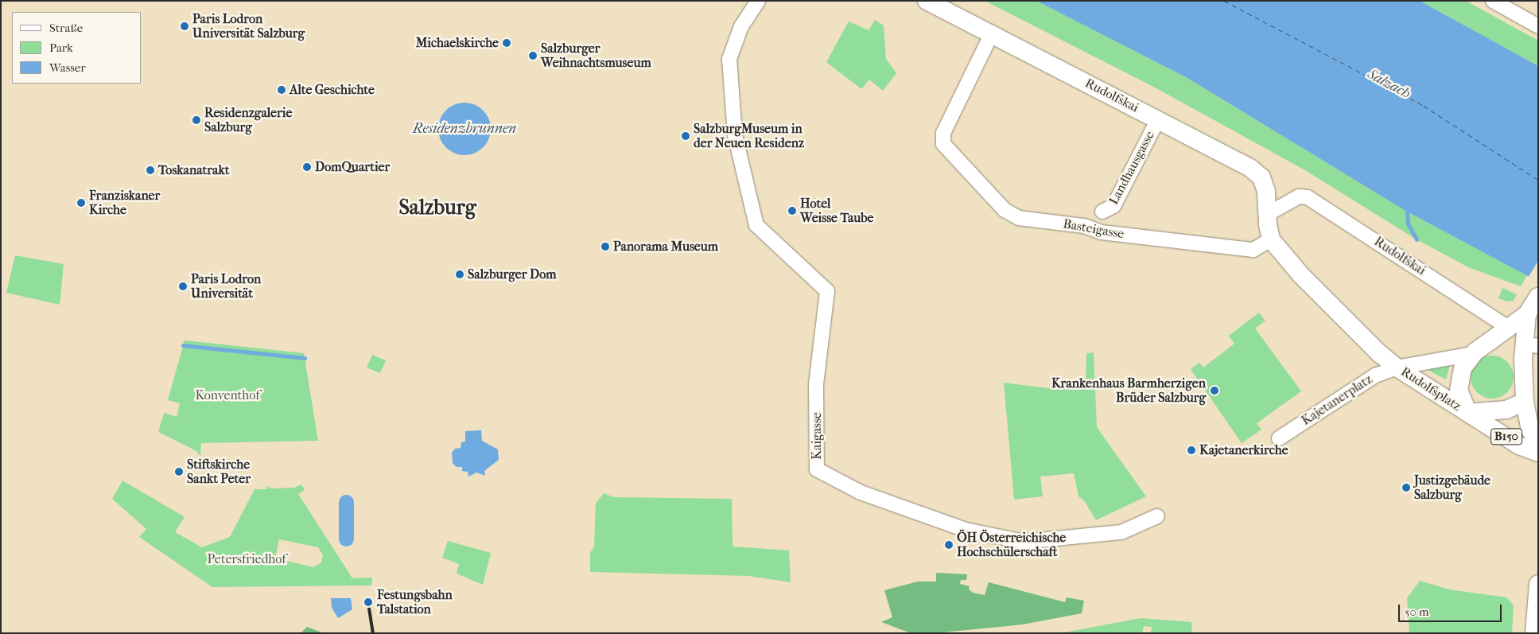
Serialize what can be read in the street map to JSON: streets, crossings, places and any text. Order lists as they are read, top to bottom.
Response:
{
  "streets": {
    "main road": ["Rudolfskai", "Rudolfsplatz", "B150"],
    "street": [
      "Landhausgasse",
      "Basteigasse",
      "Kajetanerplatz",
      "Kaigasse"
    ]
  },
  "crossings": [
    ["Rudolfskai", "Landhausgasse"],
    ["Rudolfskai", "Basteigasse"],
    ["Rudolfskai", "Rudolfsplatz"],
    ["Rudolfsplatz", "Kajetanerplatz"]
  ],
  "districts": ["Salzburg"],
  "water": ["Salzach", "Residenzbrunnen"],
  "parks": ["Konventhof", "Petersfriedhof"],
  "places": [
    "Paris Lodron Universität Salzburg",
    "Michaelskirche",
    "Salzburger Weihnachtsmuseum",
    "Alte Geschichte",
    "Residenzgalerie Salzburg",
    "SalzburgMuseum in der Neuen Residenz",
    "DomQuartier",
    "Toskanatrakt",
    "Franziskaner Kirche",
    "Hotel Weisse Taube",
    "Panorama Museum",
    "Salzburger Dom",
    "Paris Lodron Universität",
    "Krankenhaus Barmherzigen Brüder Salzburg",
    "Kajetanerkirche",
    "Stiftskirche Sankt Peter",
    "Justizgebäude Salzburg",
    "ÖH Österreichische Hochschülerschaft",
    "Festungsbahn Talstation"
  ],
  "legend": ["Straße", "Park", "Wasser"],
  "scale_bar": "50 m"
}
